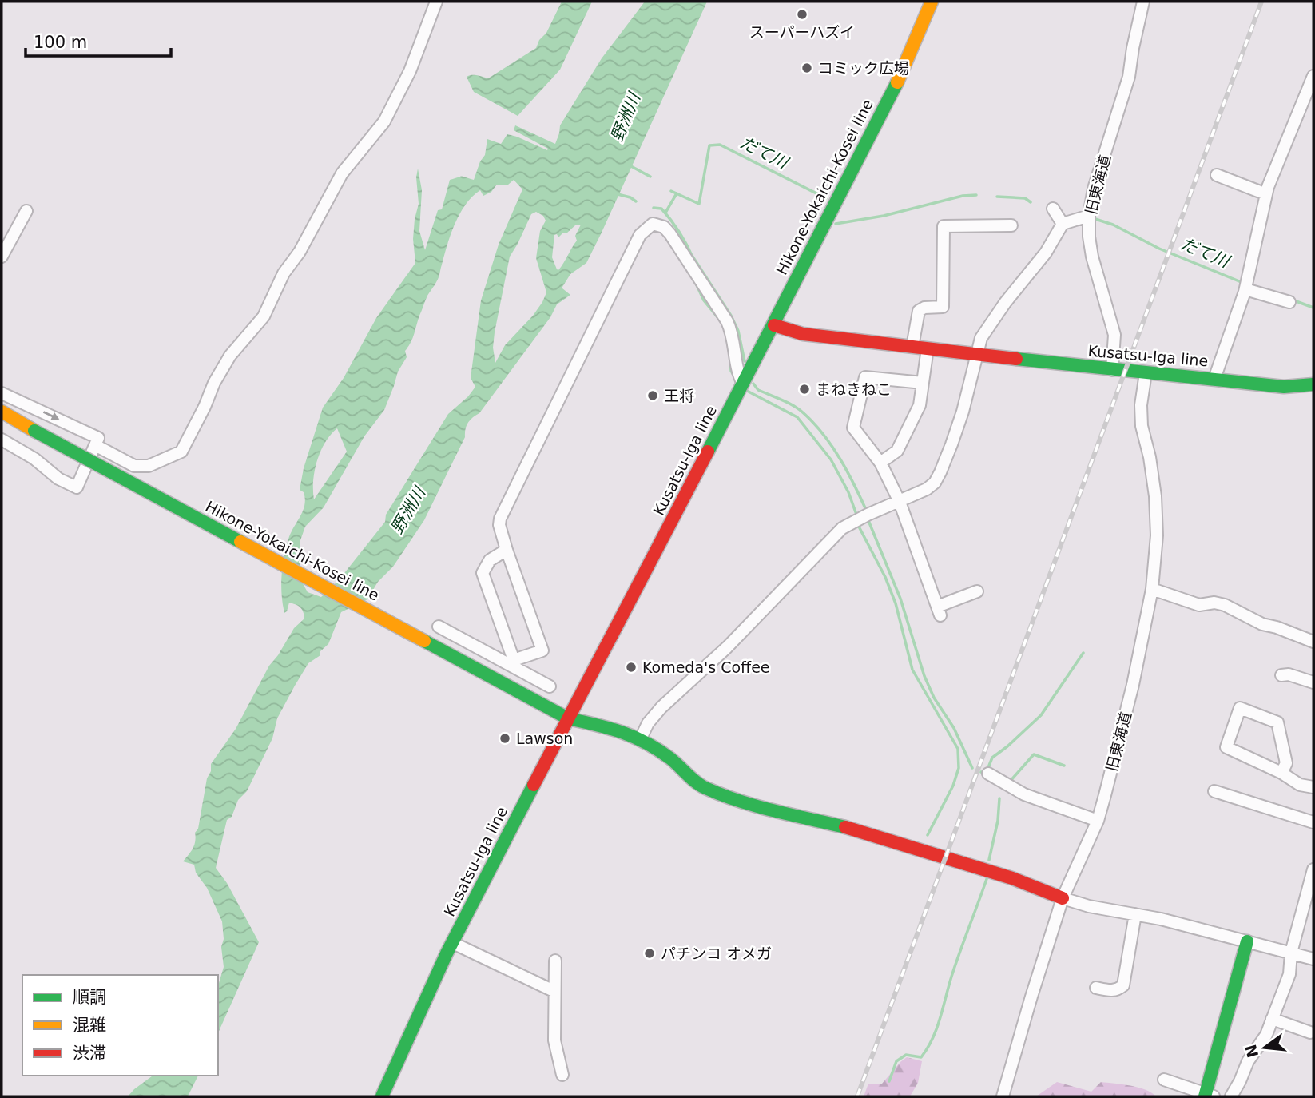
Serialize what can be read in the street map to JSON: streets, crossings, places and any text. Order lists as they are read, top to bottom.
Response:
{
  "streets": {
    "main road": ["Hikone-Yokaichi-Kosei line", "Kusatsu-Iga line"],
    "street": ["旧東海道"]
  },
  "crossings": [
    ["旧東海道", "Hikone-Yokaichi-Kosei line"],
    ["旧東海道", "Kusatsu-Iga line"],
    ["Hikone-Yokaichi-Kosei line", "Kusatsu-Iga line"]
  ],
  "water": ["野洲川", "だて川"],
  "places": [
    "スーパーハズイ",
    "コミック広場",
    "まねきねこ",
    "王将",
    "Komeda's Coffee",
    "Lawson",
    "パチンコ オメガ"
  ],
  "legend": ["順調", "混雑", "渋滞"],
  "scale_bar": "100 m",
  "north": "left"
}
